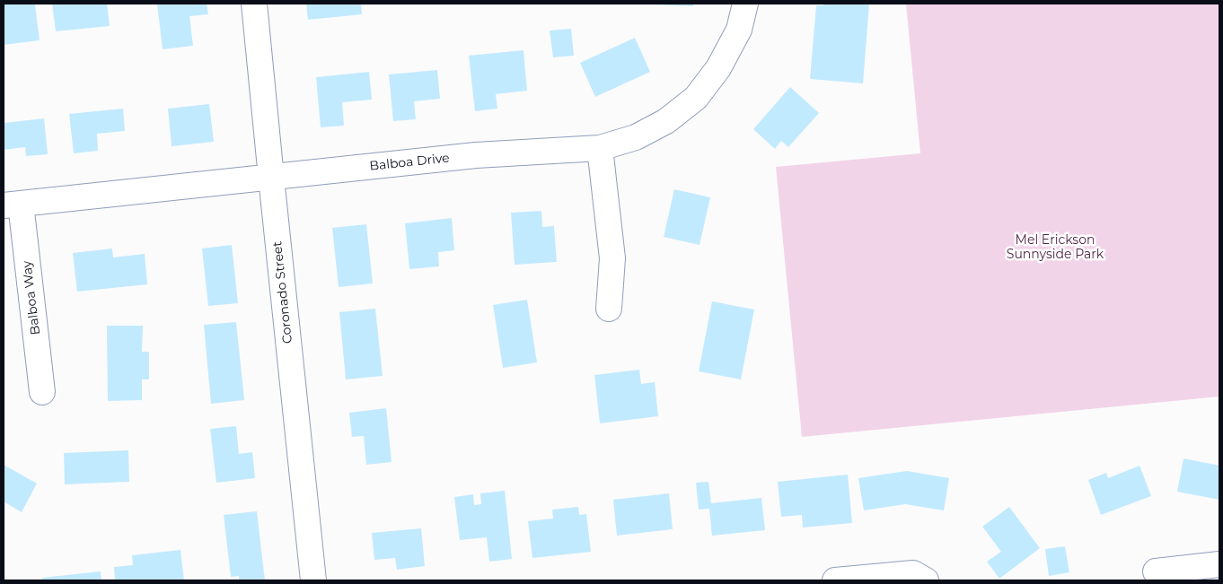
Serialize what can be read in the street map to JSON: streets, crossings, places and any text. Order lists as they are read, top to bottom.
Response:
{
  "streets": {
    "street": ["Balboa Drive", "Coronado Street", "Balboa Way"]
  },
  "crossings": [
    ["Balboa Drive", "Coronado Street"],
    ["Balboa Drive", "Balboa Way"]
  ],
  "parks": ["Mel Erickson Sunnyside Park"]
}
